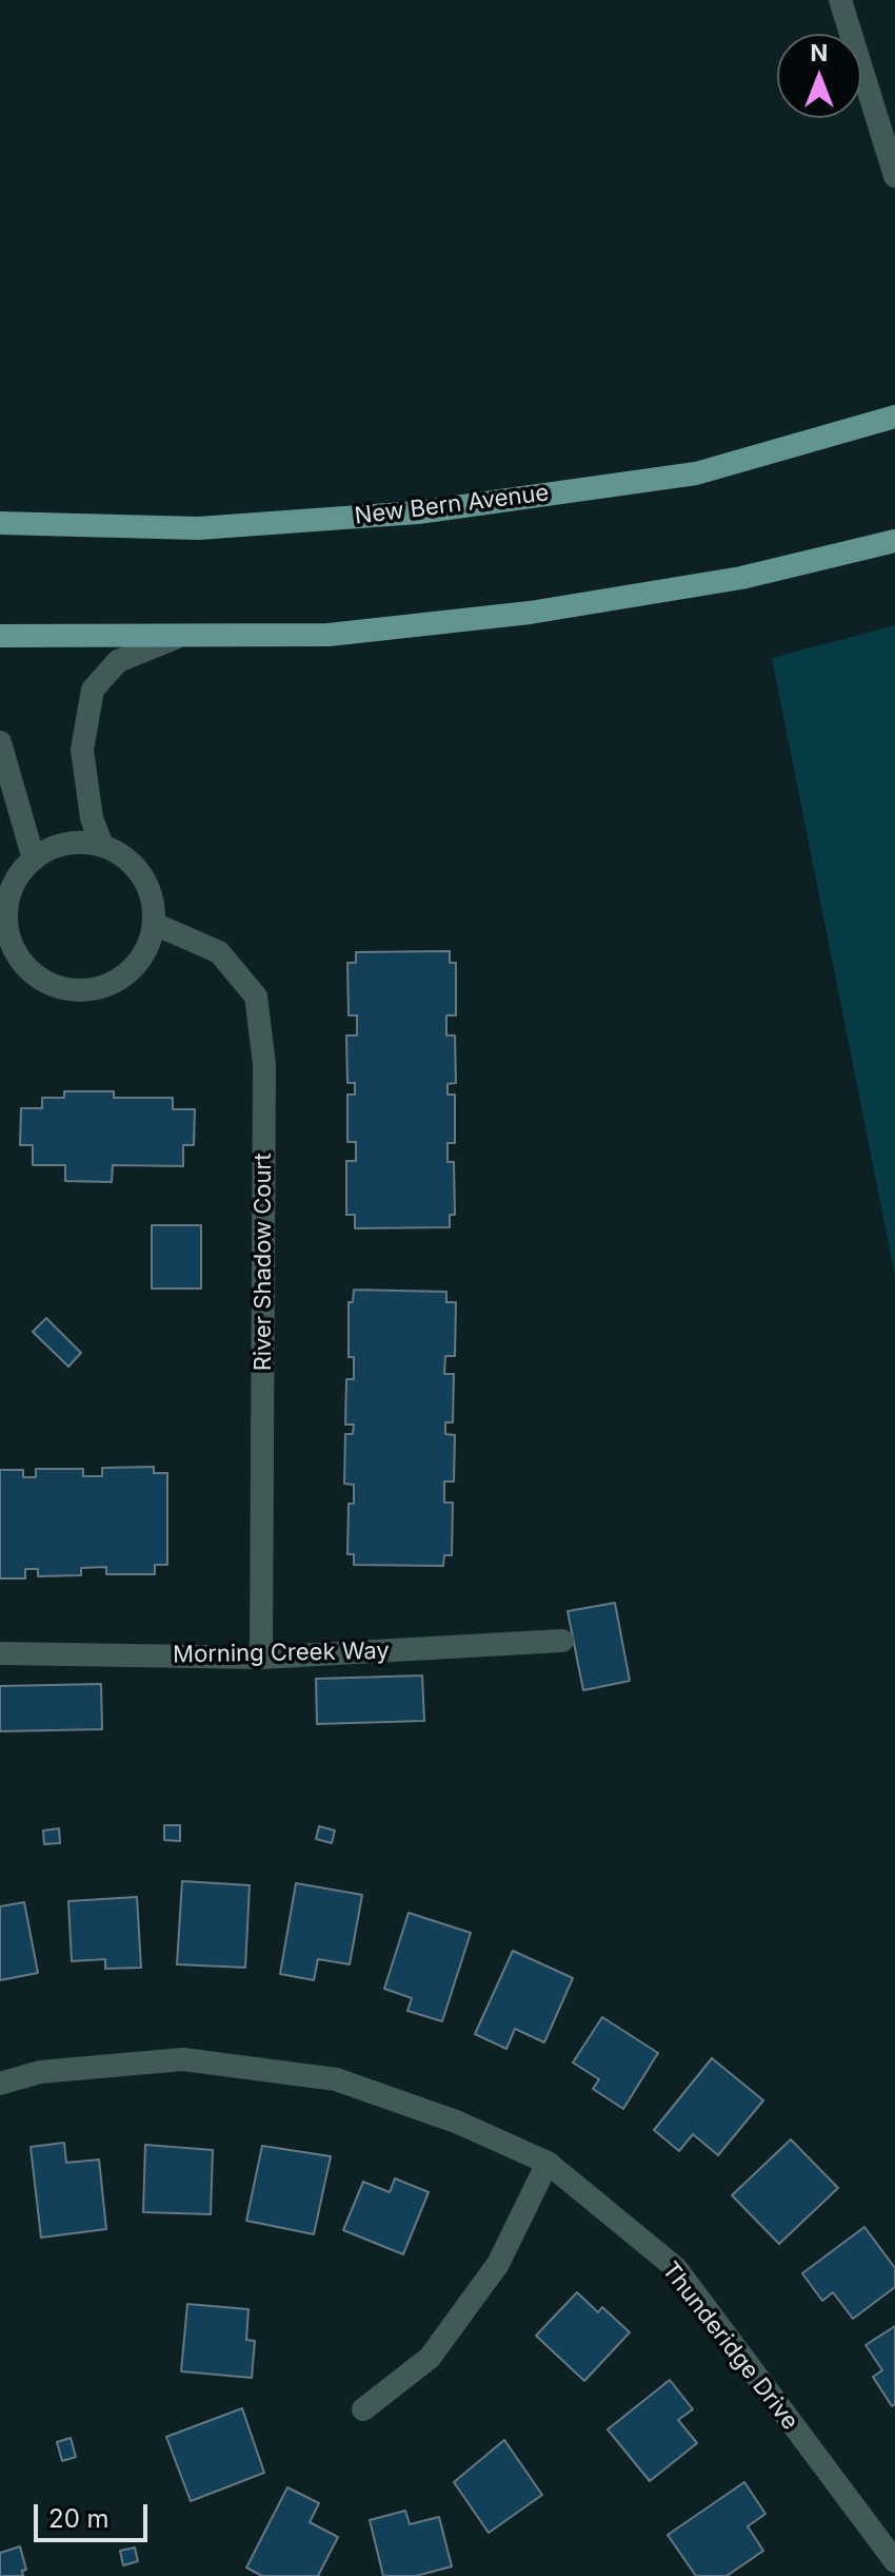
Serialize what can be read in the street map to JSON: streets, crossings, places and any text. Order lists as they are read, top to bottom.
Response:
{
  "streets": {
    "main road": ["New Bern Avenue"],
    "street": ["River Shadow Court", "Morning Creek Way", "Thunderidge Drive"]
  },
  "crossings": [
    ["River Shadow Court", "Morning Creek Way"]
  ],
  "scale_bar": "20 m",
  "north": "top"
}
